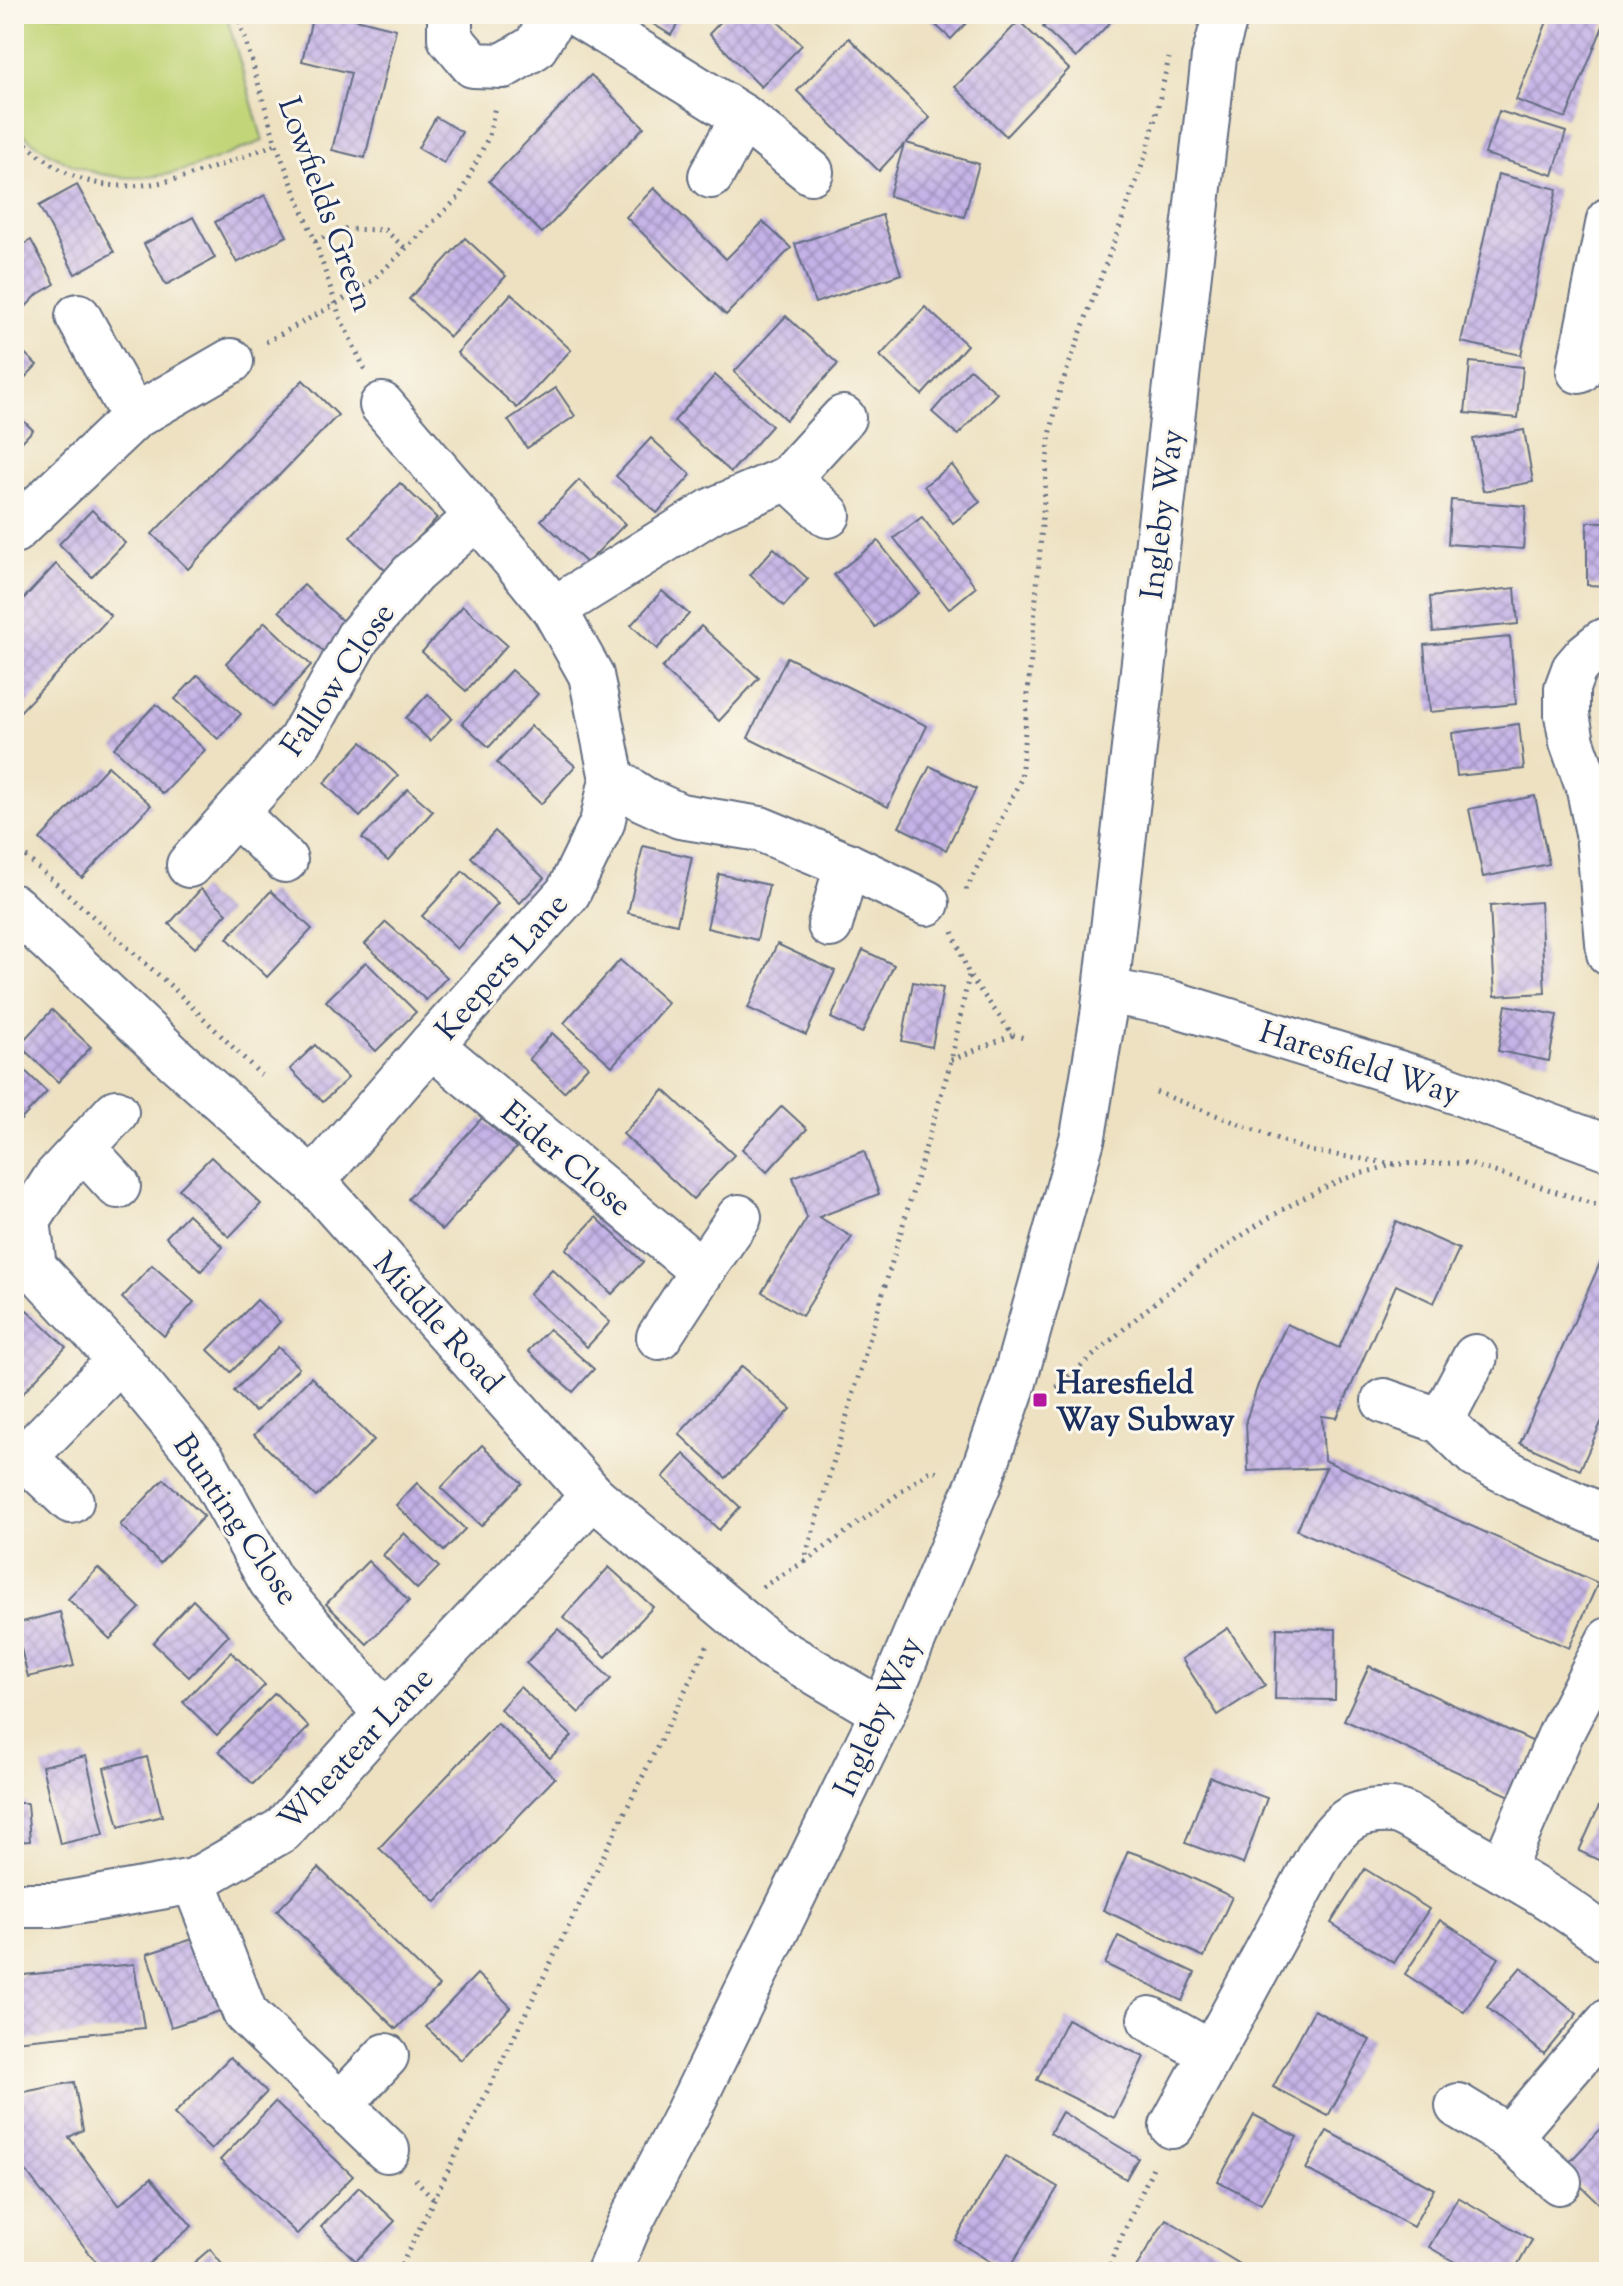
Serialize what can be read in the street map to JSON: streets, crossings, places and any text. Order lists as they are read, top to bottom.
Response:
{
  "streets": {
    "street": [
      "Ingleby Way",
      "Fallow Close",
      "Keepers Lane",
      "Haresfield Way",
      "Eider Close",
      "Middle Road",
      "Bunting Close",
      "Wheatear Lane"
    ],
    "path": ["Lowfields Green"]
  },
  "crossings": [
    ["Lowfields Green", "Keepers Lane"],
    ["Ingleby Way", "Haresfield Way"],
    ["Ingleby Way", "Middle Road"],
    ["Fallow Close", "Keepers Lane"],
    ["Keepers Lane", "Eider Close"],
    ["Keepers Lane", "Middle Road"],
    ["Middle Road", "Wheatear Lane"],
    ["Bunting Close", "Wheatear Lane"]
  ],
  "places": {
    "transit": ["Haresfield Way Subway"]
  }
}
